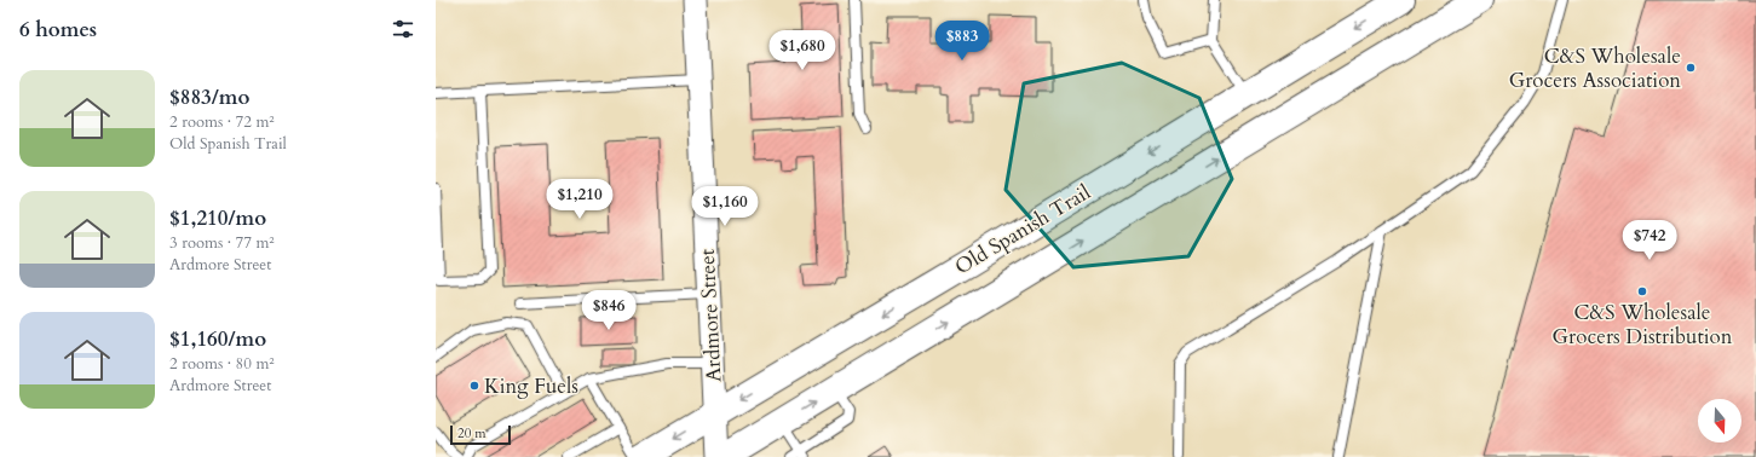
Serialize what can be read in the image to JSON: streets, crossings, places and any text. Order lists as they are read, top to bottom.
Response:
{
  "streets": {
    "main road": ["Old Spanish Trail"],
    "street": ["Ardmore Street"]
  },
  "crossings": [
    ["Old Spanish Trail", "Ardmore Street"]
  ],
  "places": ["C&S Wholesale Grocers Association", "C&S Wholesale Grocers Distribution", "King Fuels"],
  "scale_bar": "20 m",
  "north": "bottom",
  "page": {
    "heading": "6 homes",
    "price": [
      "$883",
      "$1,680",
      "$1,210",
      "$1,160",
      "$742",
      "$846"
    ],
    "list": [
      {
        "name": "$883/mo",
        "note": "2 rooms · 72 m² · Old Spanish Trail"
      },
      {
        "name": "$1,210/mo",
        "note": "3 rooms · 77 m² · Ardmore Street"
      },
      {
        "name": "$1,160/mo",
        "note": "2 rooms · 80 m² · Ardmore Street"
      }
    ],
    "scale": "20 m"
  }
}
